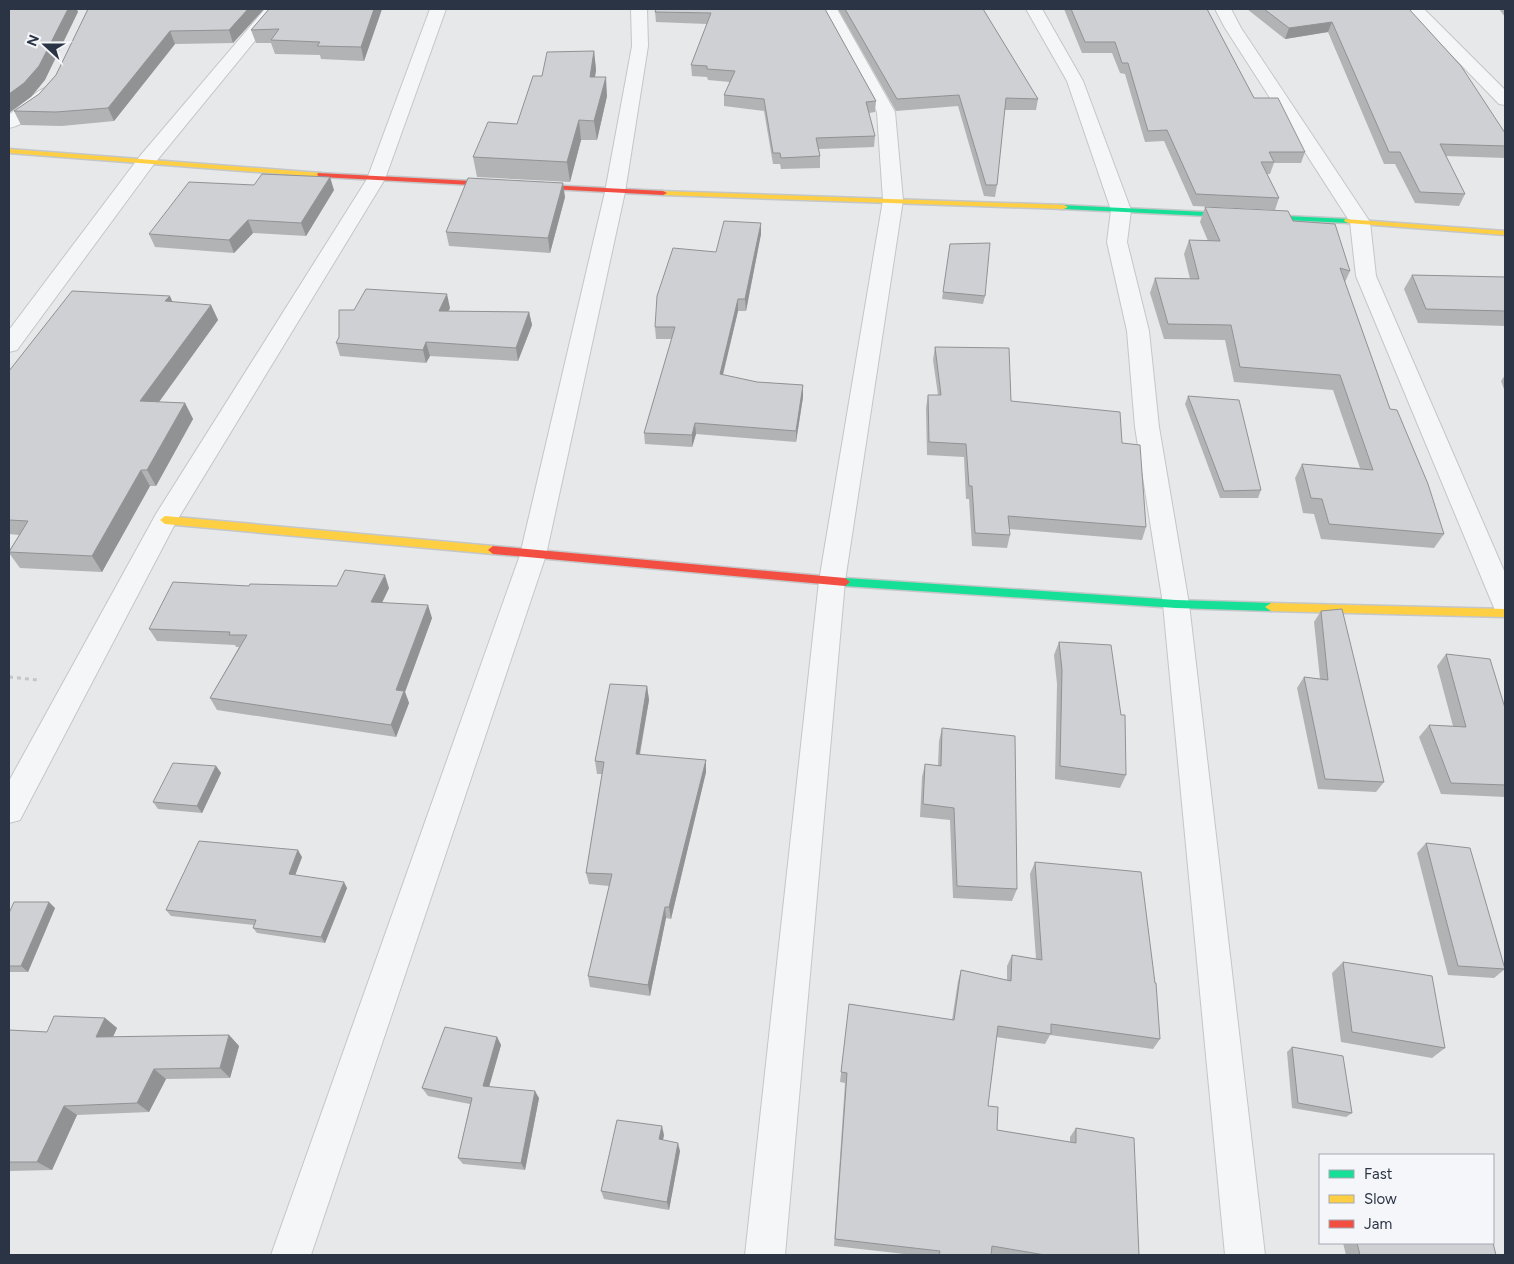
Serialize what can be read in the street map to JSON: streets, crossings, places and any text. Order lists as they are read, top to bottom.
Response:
{
  "legend": ["Fast", "Slow", "Jam"],
  "north": "left"
}
